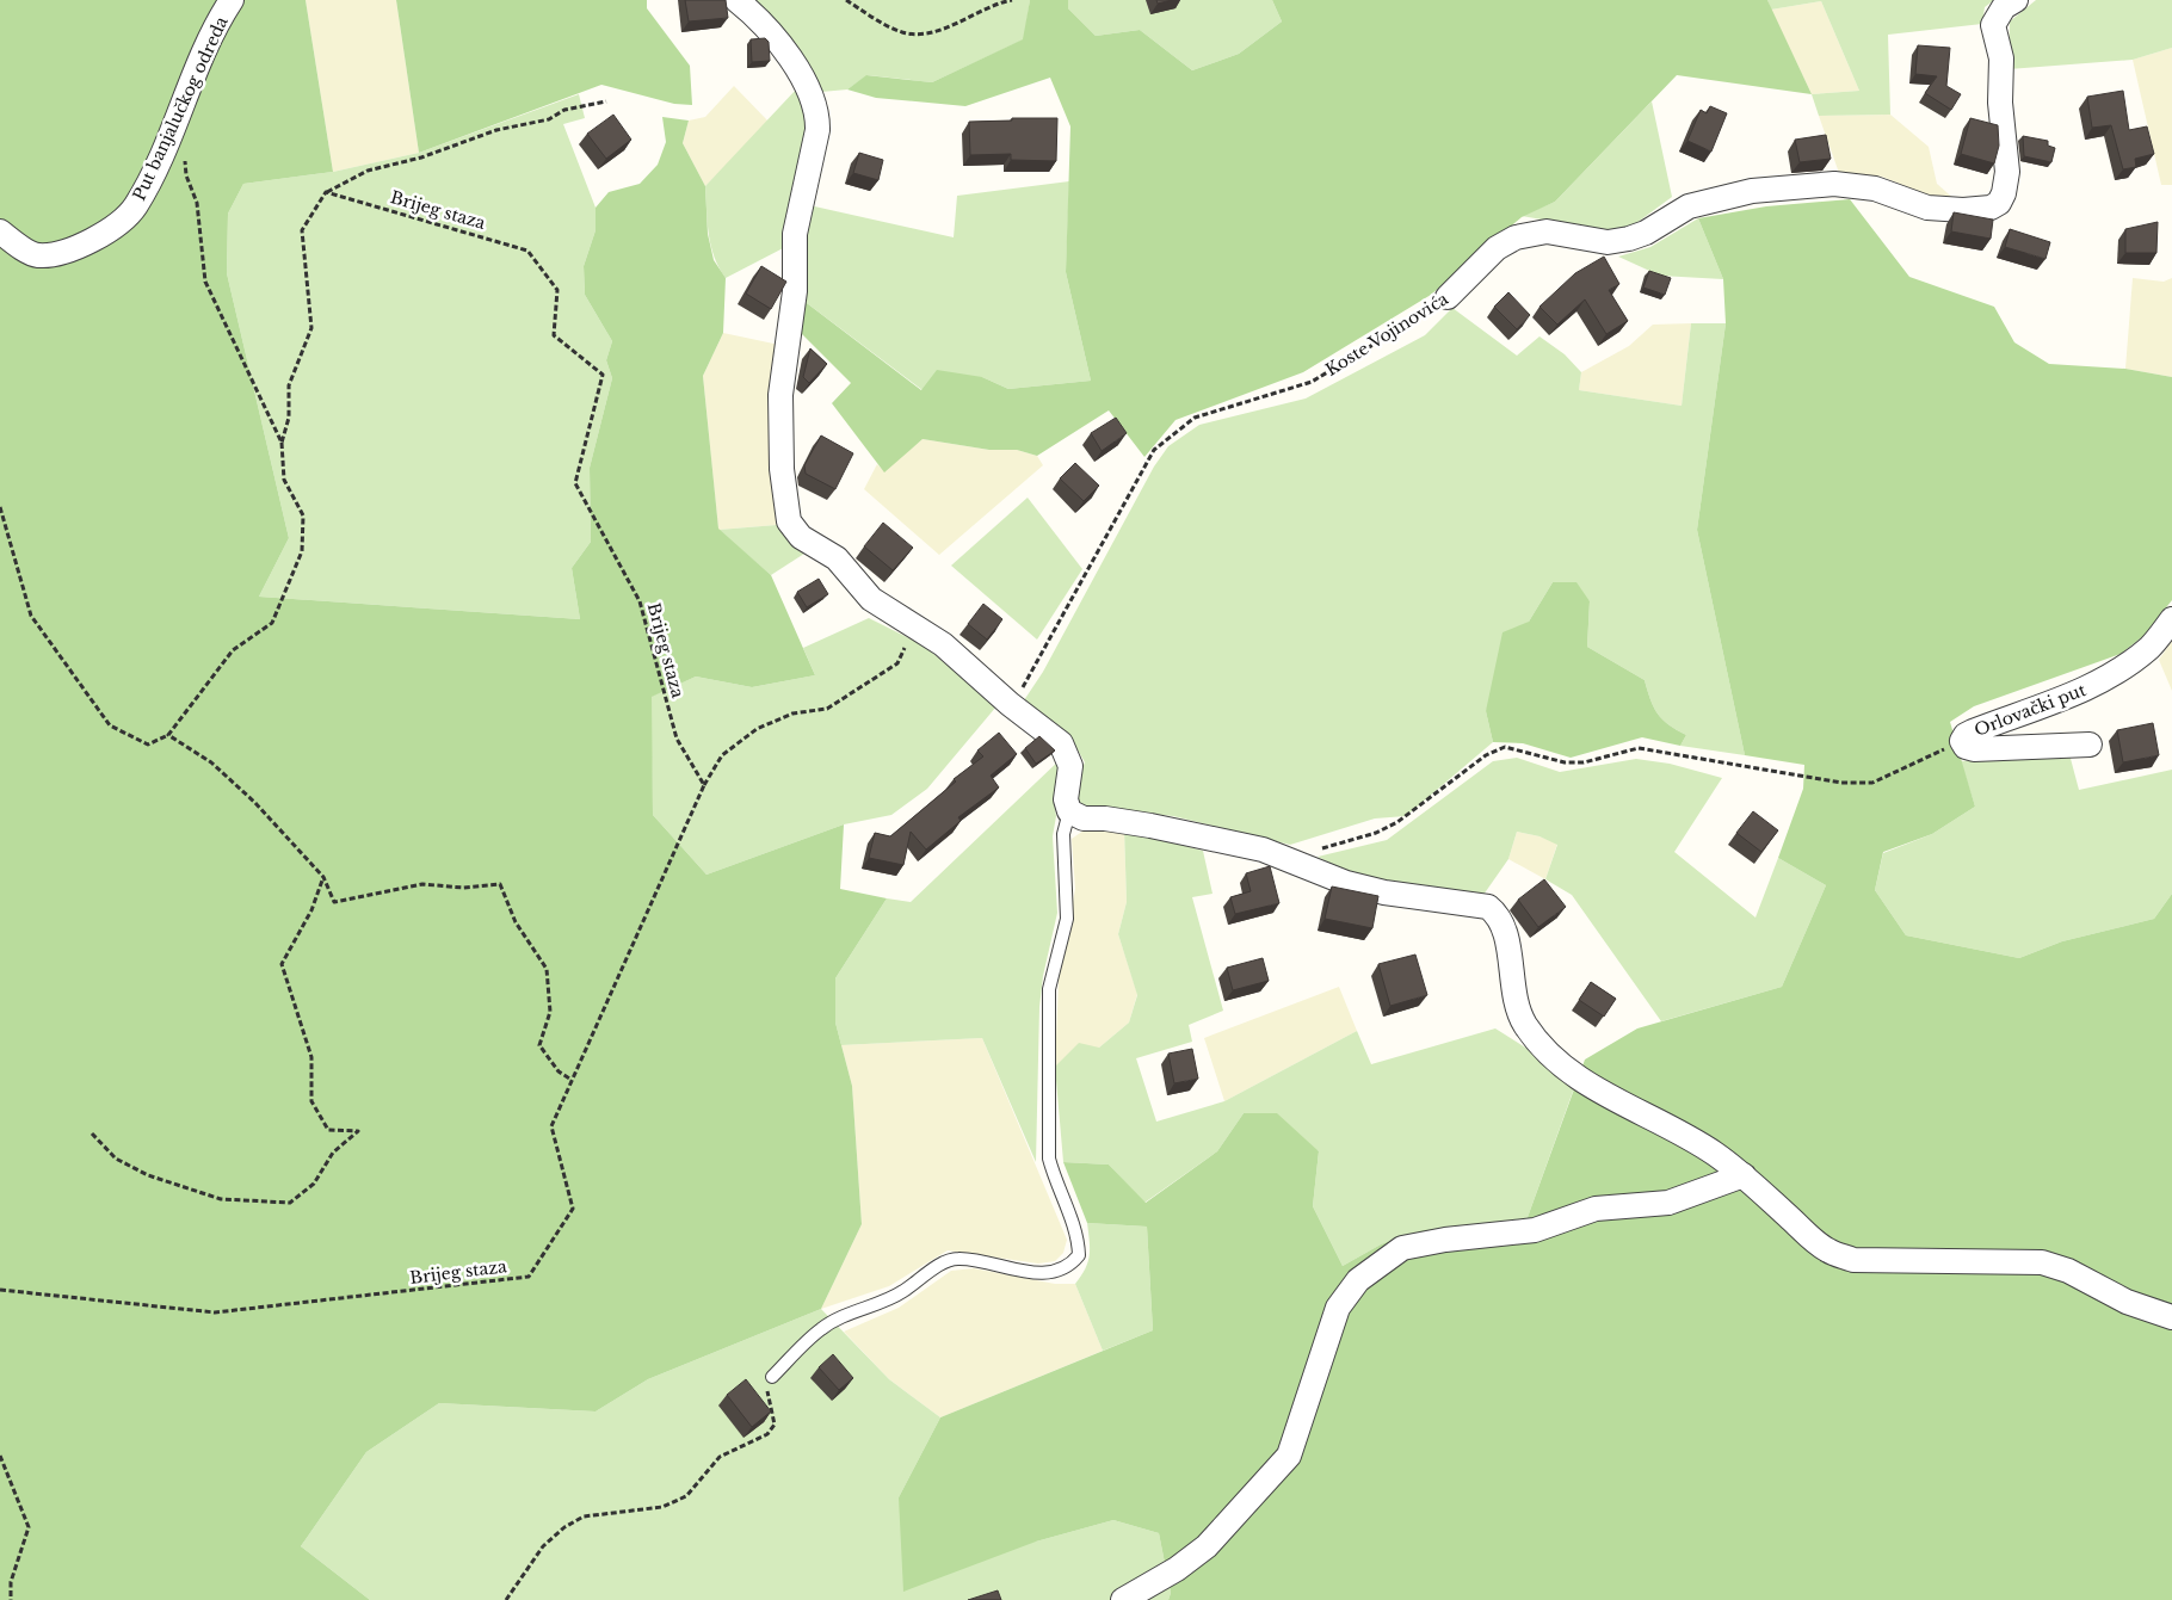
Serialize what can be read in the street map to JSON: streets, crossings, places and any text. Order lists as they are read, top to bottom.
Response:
{
  "streets": {
    "street": ["Put banjalučkog odreda", "Koste Vojinovića", "Orlovački put"],
    "path": ["Brijeg staza"]
  }
}
